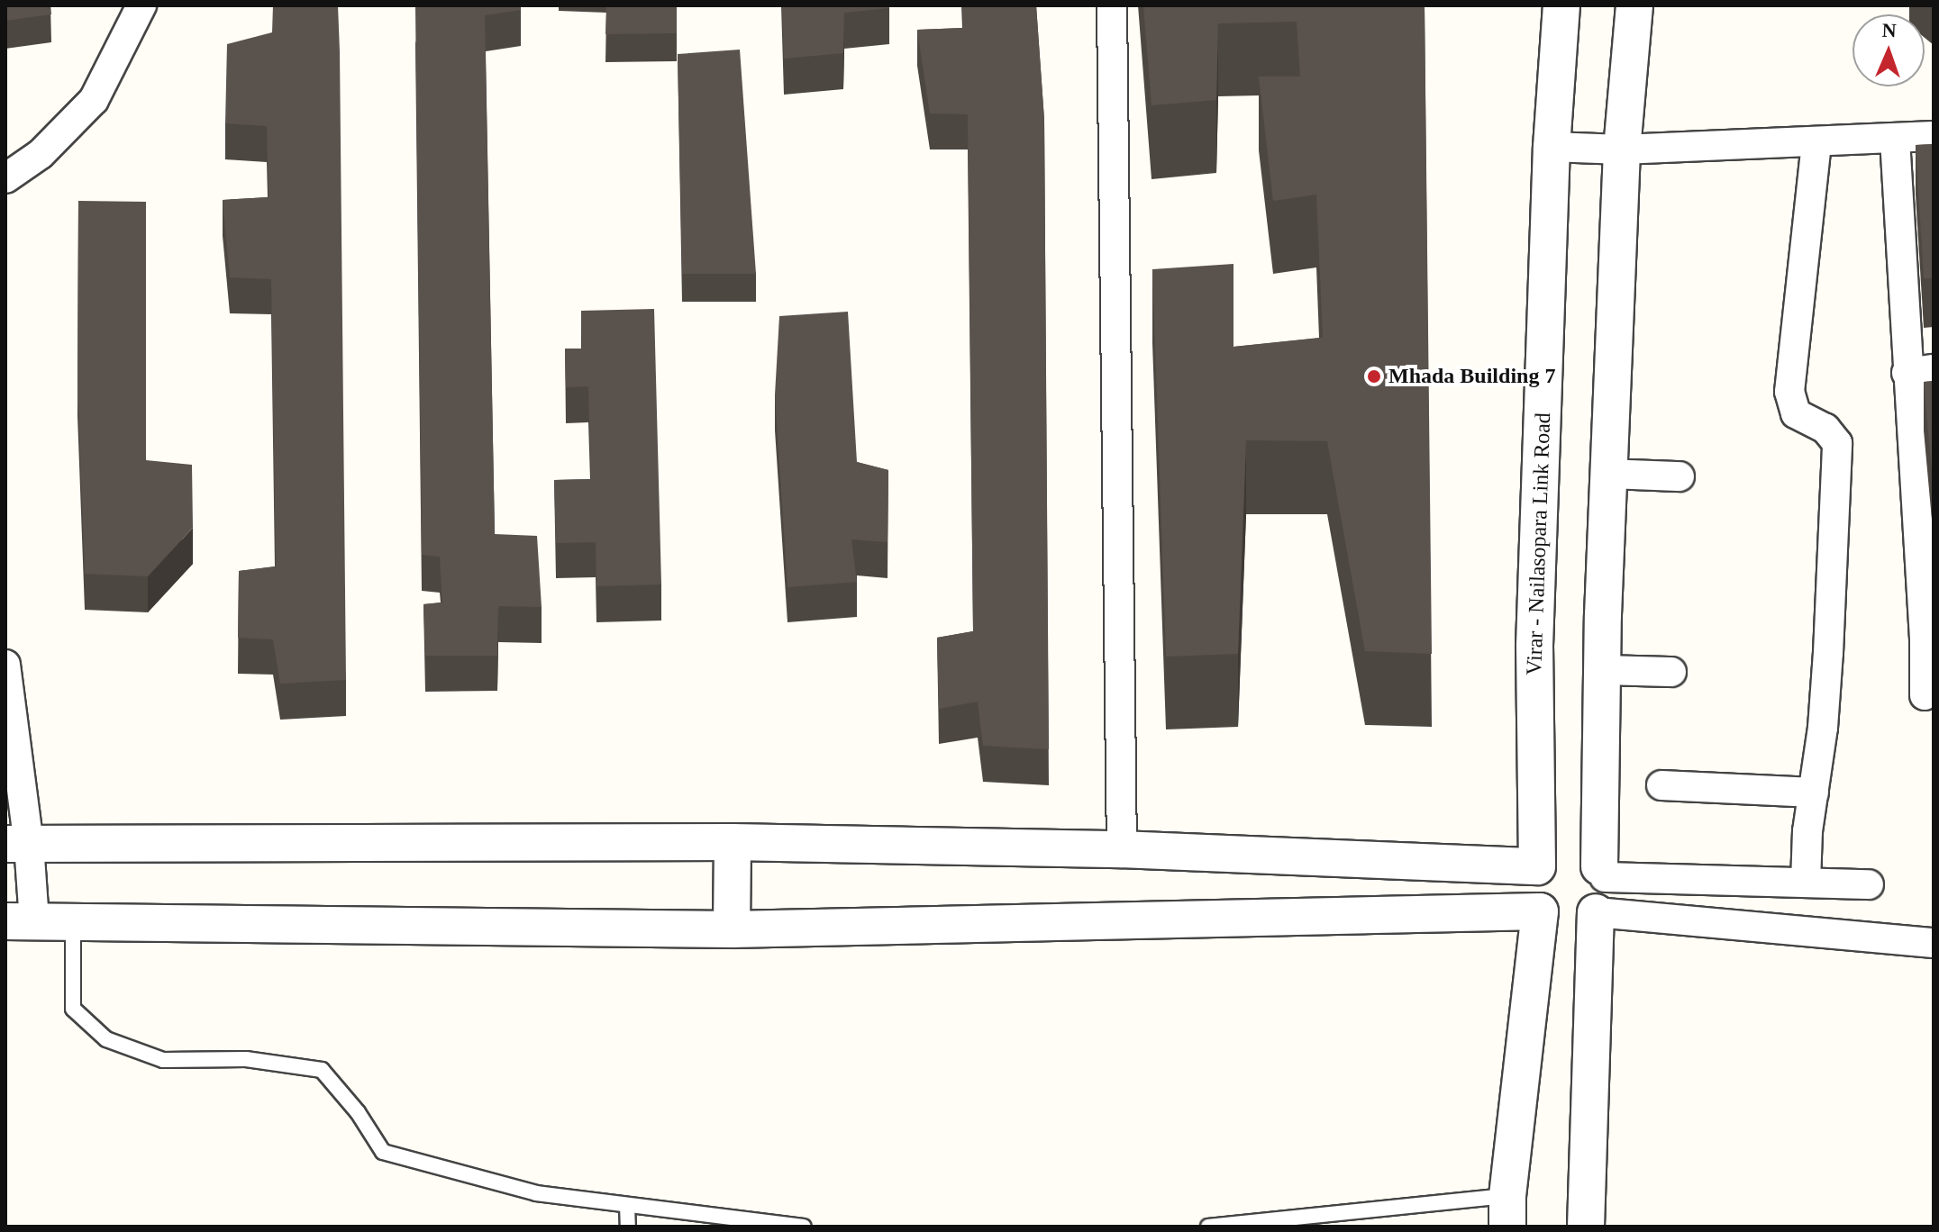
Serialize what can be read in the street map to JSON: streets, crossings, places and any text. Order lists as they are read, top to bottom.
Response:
{
  "streets": {
    "street": ["Virar - Nailasopara Link Road"]
  },
  "places": ["Mhada Building 7"],
  "north": "top"
}
